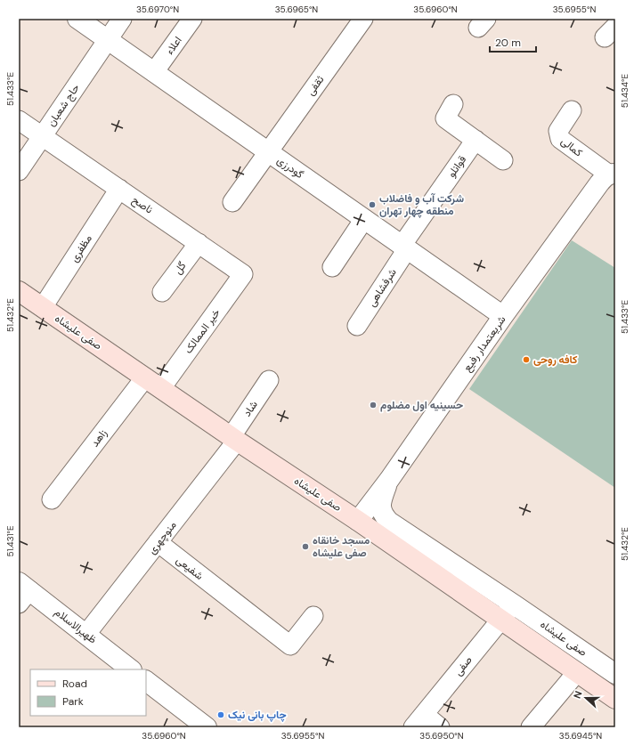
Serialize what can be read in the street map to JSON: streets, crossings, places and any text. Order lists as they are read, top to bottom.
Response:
{
  "streets": {
    "main road": ["صفی علیشاه"],
    "street": [
      "اعلاء",
      "ثقفی",
      "حاج شعبان",
      "کمالی",
      "قوانلو",
      "گودرزی",
      "ناصح",
      "مظفری",
      "گل",
      "شرفشاهی",
      "خیر الممالک",
      "شریعتمدار رفیع",
      "شاد",
      "زاهد",
      "منوچهری",
      "شفیعی",
      "ظهیرالاسلام",
      "صفی"
    ]
  },
  "crossings": [
    ["اعلاء", "گودرزی"],
    ["ثقفی", "گودرزی"],
    ["حاج شعبان", "گودرزی"],
    ["حاج شعبان", "ناصح"],
    ["کمالی", "شریعتمدار رفیع"],
    ["قوانلو", "گودرزی"],
    ["قوانلو", "شرفشاهی"],
    ["گودرزی", "شرفشاهی"],
    ["گودرزی", "شریعتمدار رفیع"],
    ["ناصح", "مظفری"],
    ["ناصح", "گل"],
    ["ناصح", "خیر الممالک"],
    ["مظفری", "صفی علیشاه"],
    ["خیر الممالک", "صفی علیشاه"],
    ["صفی علیشاه", "شریعتمدار رفیع"],
    ["صفی علیشاه", "شاد"],
    ["صفی علیشاه", "زاهد"],
    ["صفی علیشاه", "منوچهری"],
    ["صفی علیشاه", "صفی"],
    ["شاد", "منوچهری"],
    ["منوچهری", "شفیعی"],
    ["منوچهری", "ظهیرالاسلام"]
  ],
  "places": [
    "شرکت آب و فاضلاب منطقه چهار تهران",
    "کافه روحی",
    "حسینیه اول مضلوم",
    "مسجد خانقاه صفی علیشاه",
    "چاپ بانی‌ نیک"
  ],
  "legend": ["Road", "Park"],
  "scale_bar": "20 m",
  "north": "left",
  "coordinates": [
    "35.6970°N",
    "35.6965°N",
    "35.6960°N",
    "35.6955°N",
    "51.433°E",
    "51.434°E",
    "51.432°E",
    "51.431°E",
    "35.6950°N",
    "35.6945°N"
  ]
}
